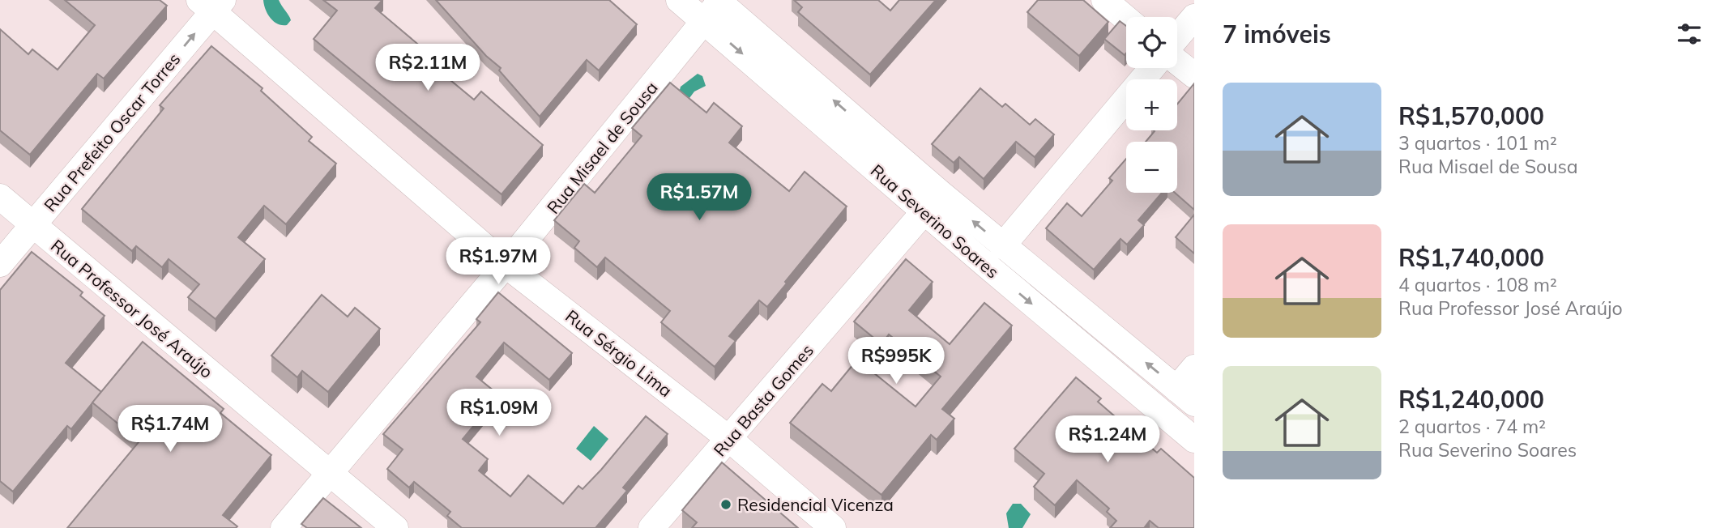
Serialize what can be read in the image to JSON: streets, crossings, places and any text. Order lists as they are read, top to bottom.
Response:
{
  "streets": {
    "street": [
      "Rua Prefeito Oscar Torres",
      "Rua Misael de Sousa",
      "Rua Severino Soares",
      "Rua Professor José Araújo",
      "Rua Sérgio Lima",
      "Rua Basta Gomes"
    ]
  },
  "crossings": [
    ["Rua Prefeito Oscar Torres", "Rua Professor José Araújo"],
    ["Rua Prefeito Oscar Torres", "Rua Sérgio Lima"],
    ["Rua Misael de Sousa", "Rua Severino Soares"],
    ["Rua Misael de Sousa", "Rua Professor José Araújo"],
    ["Rua Misael de Sousa", "Rua Sérgio Lima"],
    ["Rua Severino Soares", "Rua Basta Gomes"],
    ["Rua Sérgio Lima", "Rua Basta Gomes"]
  ],
  "one_way": ["Rua Prefeito Oscar Torres"],
  "places": ["Residencial Vicenza"],
  "page": {
    "heading": "7 imóveis",
    "map_buttons": ["+", "−"],
    "price": [
      "R$2.11M",
      "R$1.57M",
      "R$1.97M",
      "R$995K",
      "R$1.09M",
      "R$1.74M",
      "R$1.24M"
    ],
    "list": [
      {
        "name": "R$1,570,000",
        "note": "3 quartos · 101 m² · Rua Misael de Sousa"
      },
      {
        "name": "R$1,740,000",
        "note": "4 quartos · 108 m² · Rua Professor José Araújo"
      },
      {
        "name": "R$1,240,000",
        "note": "2 quartos · 74 m² · Rua Severino Soares"
      }
    ]
  }
}
